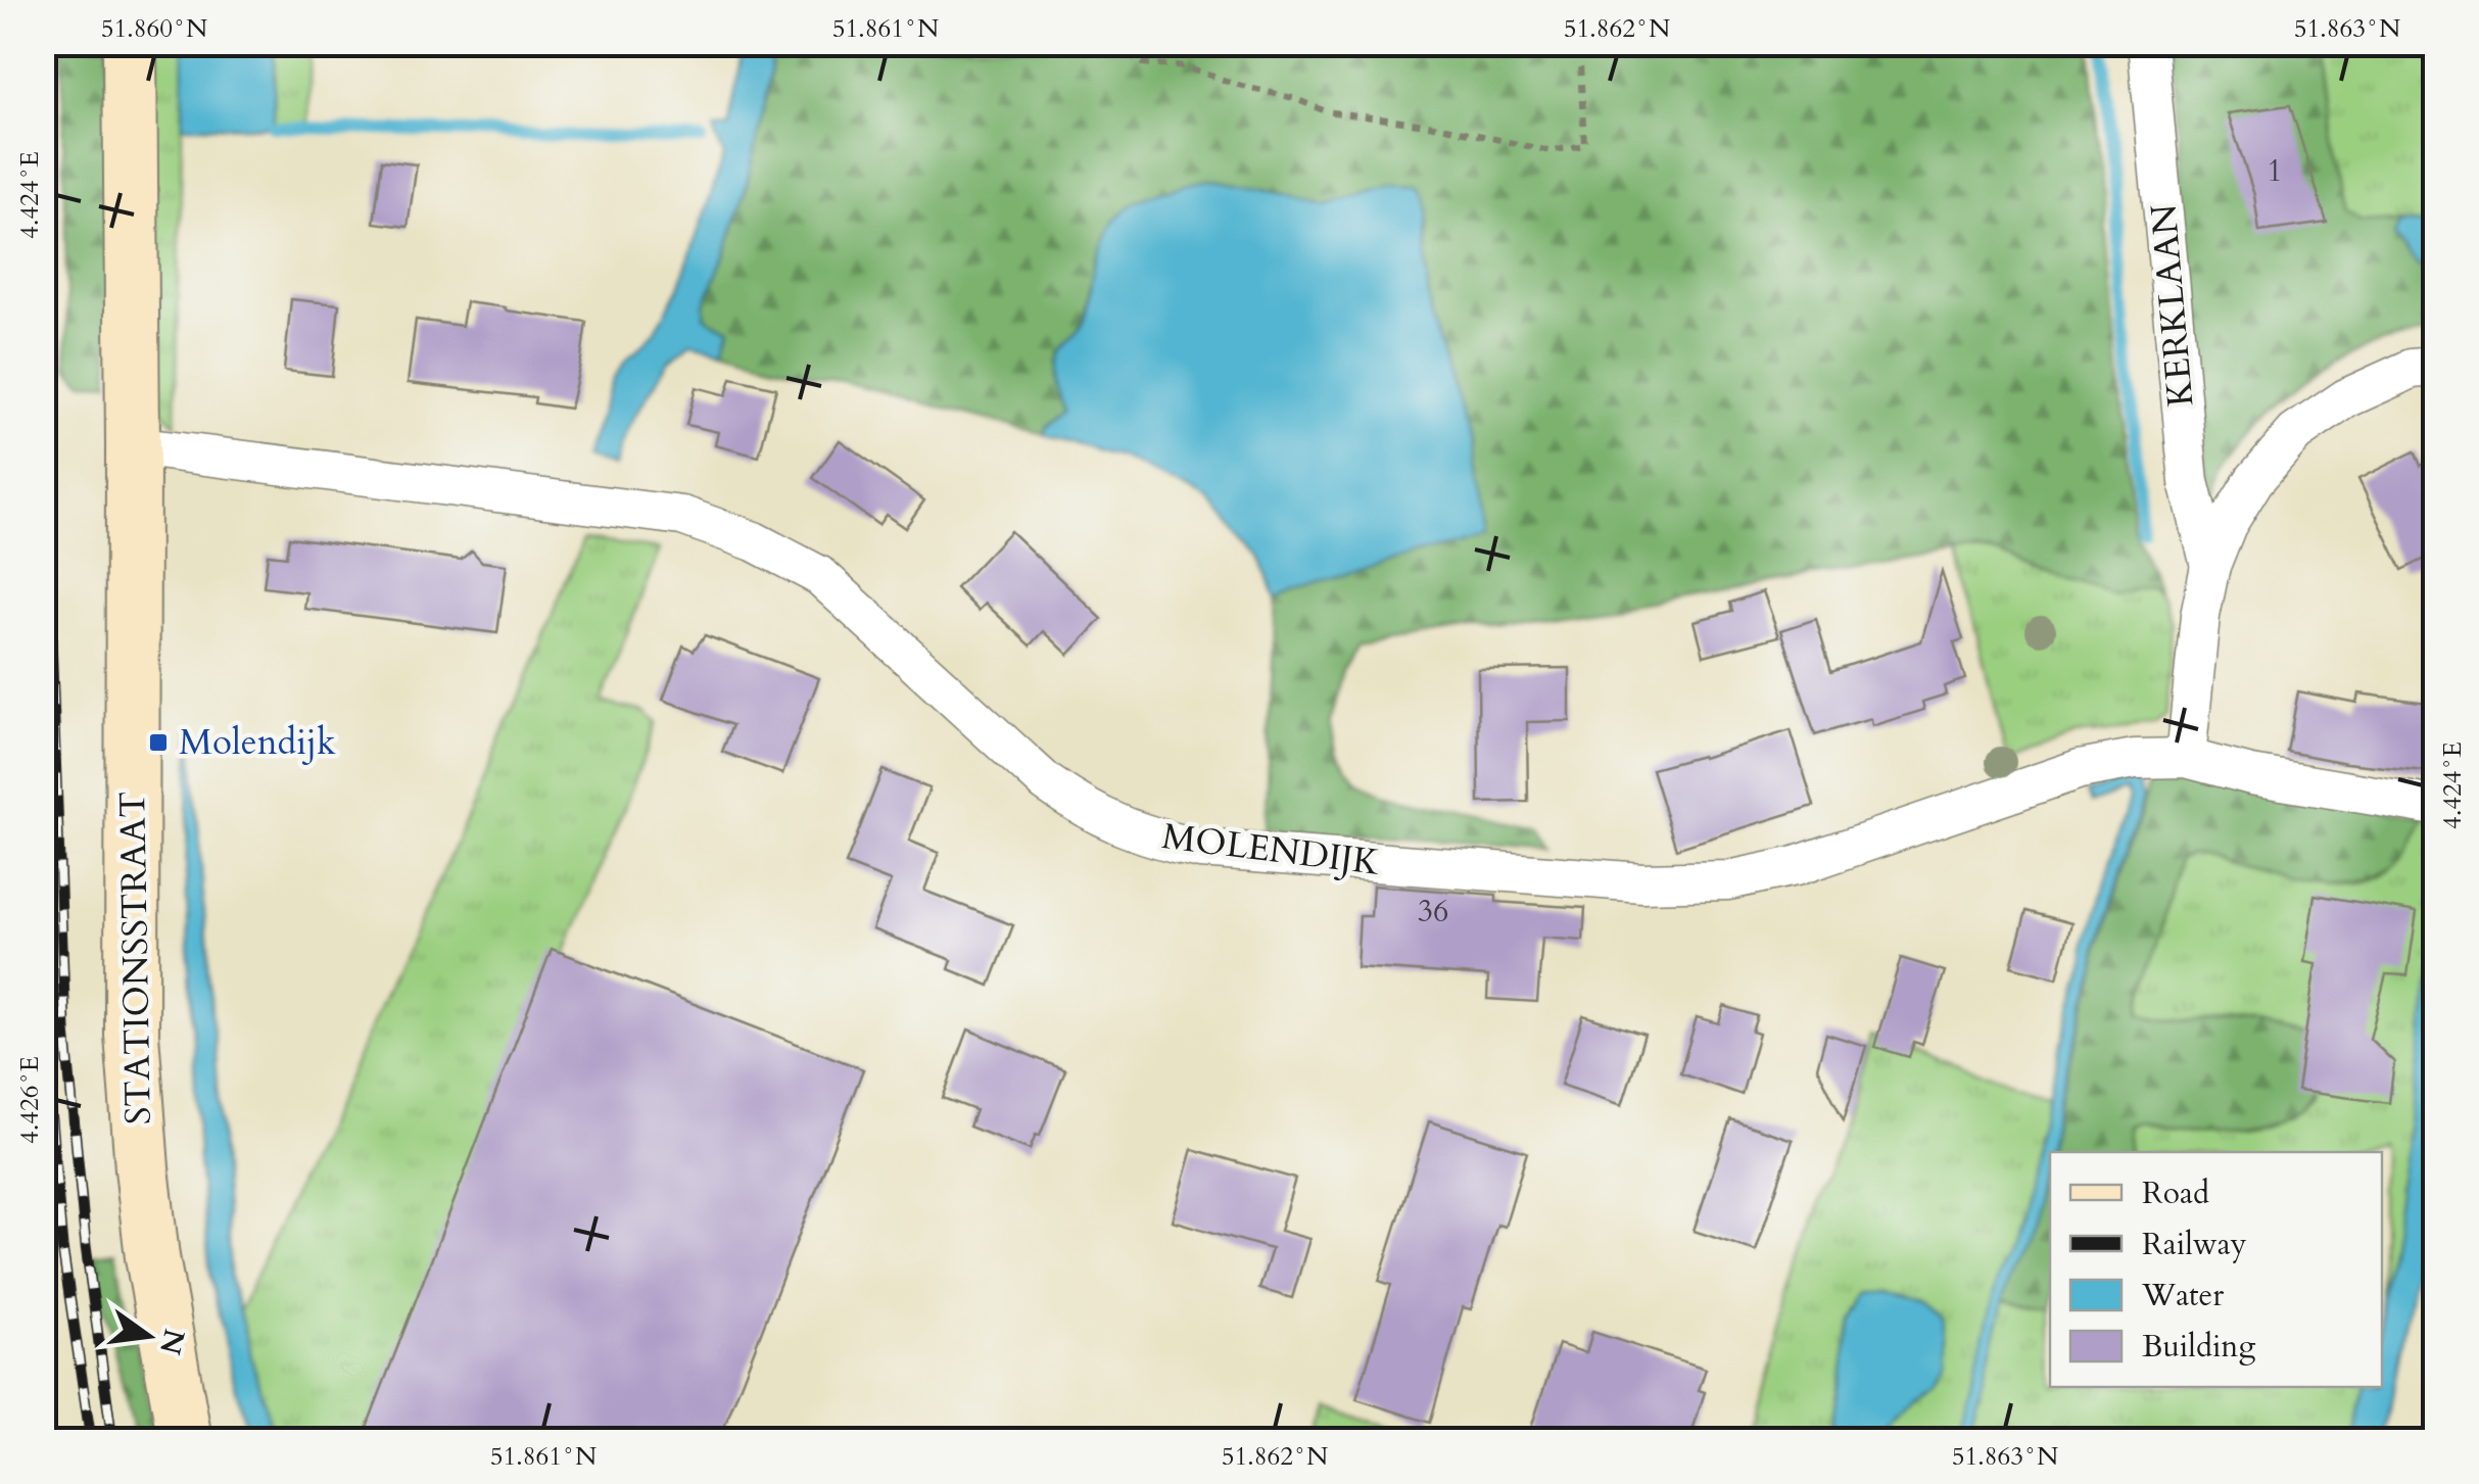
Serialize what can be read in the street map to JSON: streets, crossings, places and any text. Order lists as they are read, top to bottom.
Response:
{
  "streets": {
    "street": ["KERKLAAN", "MOLENDIJK", "STATIONSSTRAAT"]
  },
  "crossings": [
    ["MOLENDIJK", "STATIONSSTRAAT"]
  ],
  "places": {
    "transit": ["Molendijk"]
  },
  "house_numbers": ["1", "36"],
  "legend": [
    "Road",
    "Railway",
    "Water",
    "Building"
  ],
  "north": "right",
  "coordinates": [
    "51.860°N",
    "51.861°N",
    "51.862°N",
    "51.863°N",
    "4.424°E",
    "4.426°E"
  ]
}
